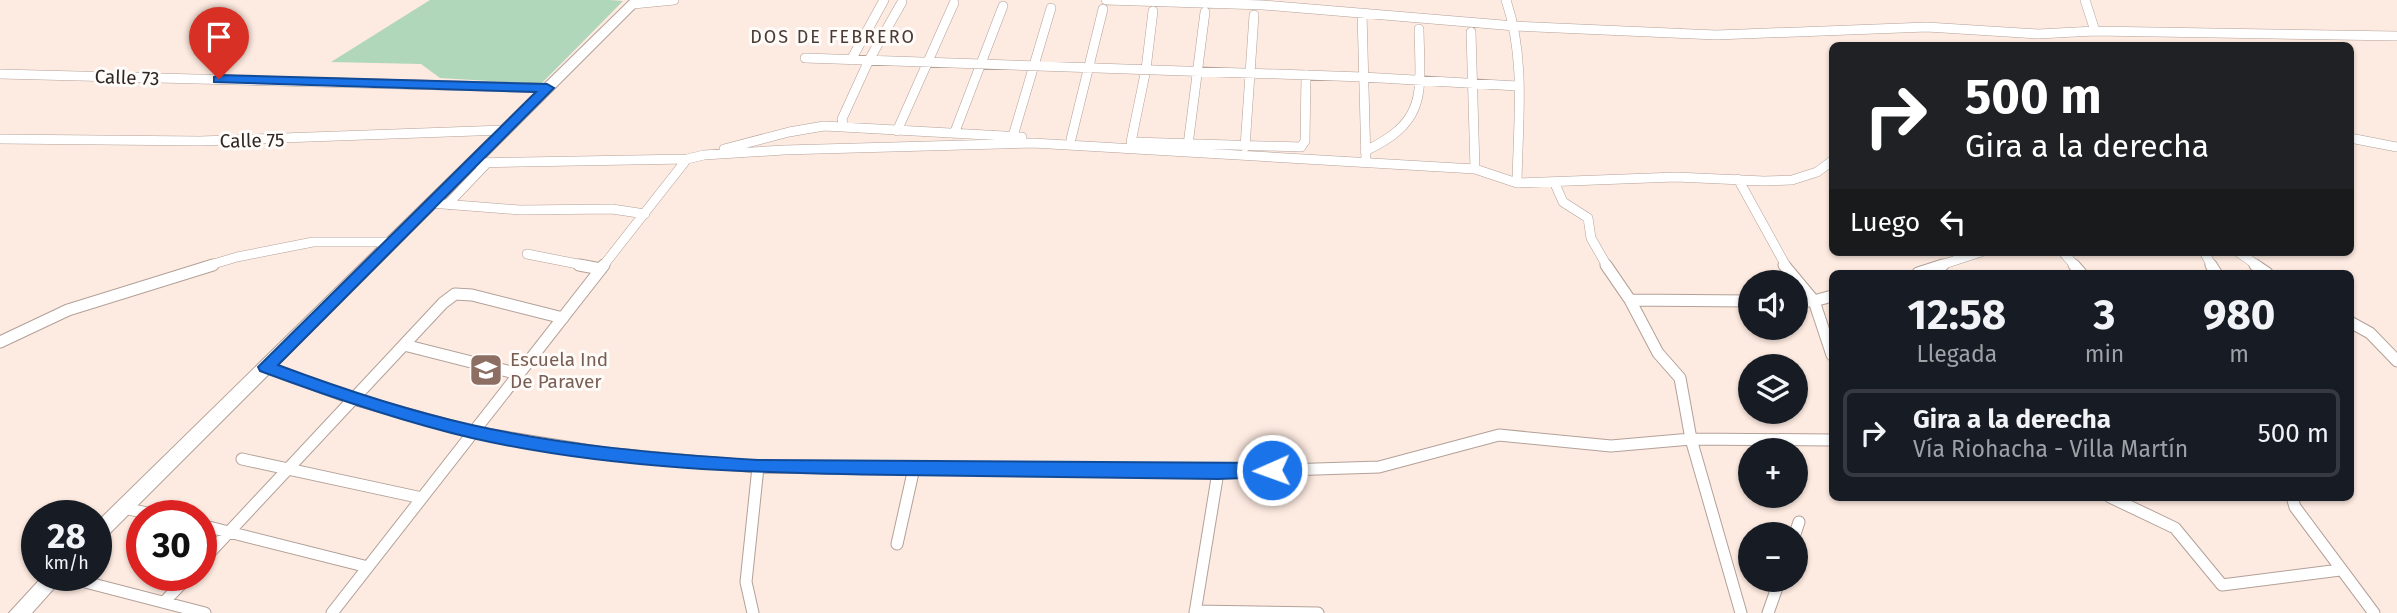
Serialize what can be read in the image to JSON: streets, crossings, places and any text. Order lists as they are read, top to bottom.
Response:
{
  "streets": {
    "street": ["Calle 73", "Calle 75"]
  },
  "districts": ["DOS DE FEBRERO"],
  "places": {
    "school or university": ["Escuela Ind De Paraver"]
  },
  "page": {
    "turn": ["500 m", "Gira a la derecha"],
    "then": "Luego",
    "map_buttons": ["+", "−"],
    "eta": [
      "12:58",
      "Llegada",
      "3",
      "min",
      "980",
      "m"
    ],
    "list": [
      {
        "name": "Gira a la derecha",
        "note": "Vía Riohacha - Villa Martín",
        "value": "500 m"
      }
    ],
    "speed": "28 km/h",
    "limit": "30"
  }
}
